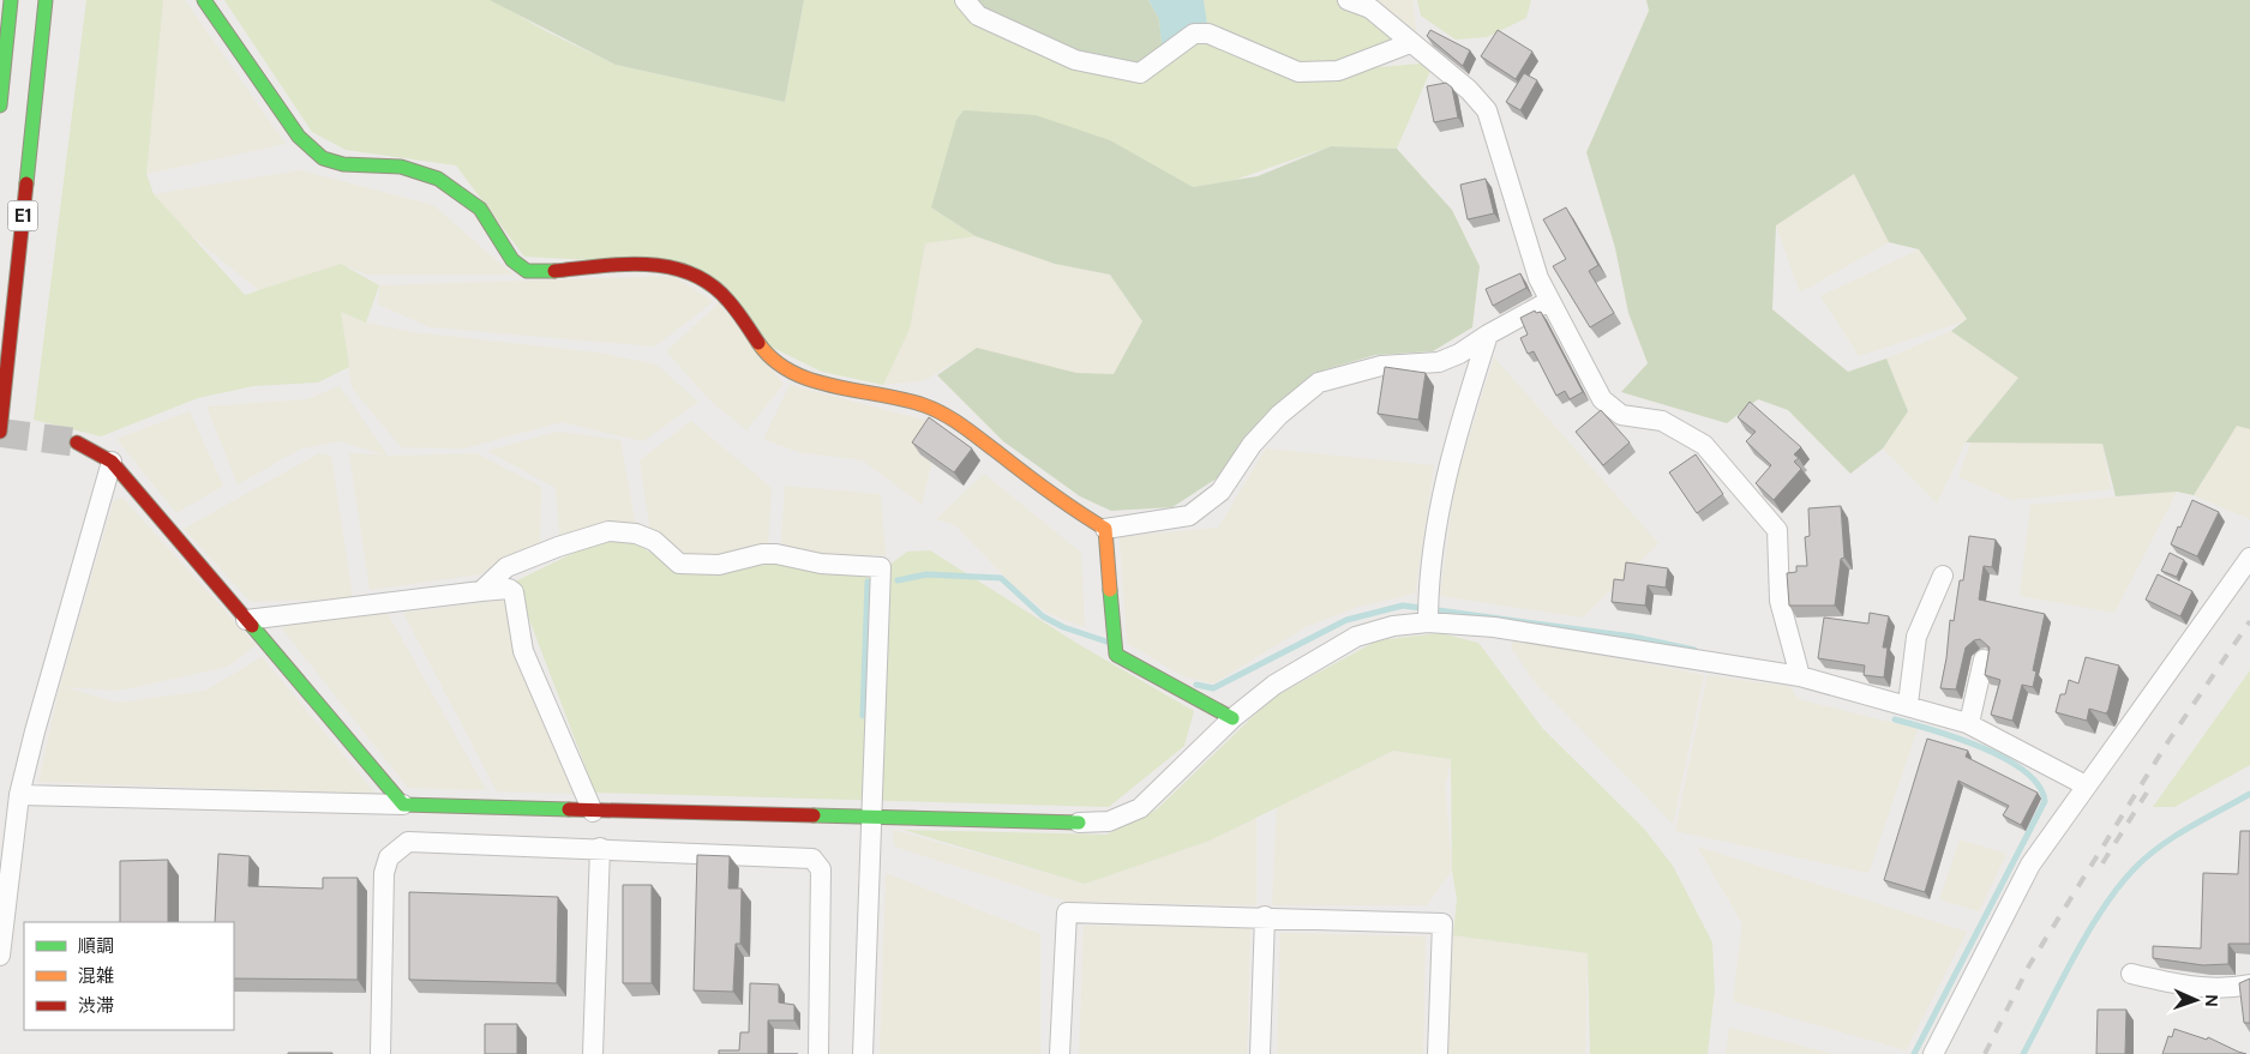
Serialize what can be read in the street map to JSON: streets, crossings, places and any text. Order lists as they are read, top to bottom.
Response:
{
  "streets": {
    "main road": ["E1"]
  },
  "legend": ["順調", "混雑", "渋滞"],
  "north": "right"
}
